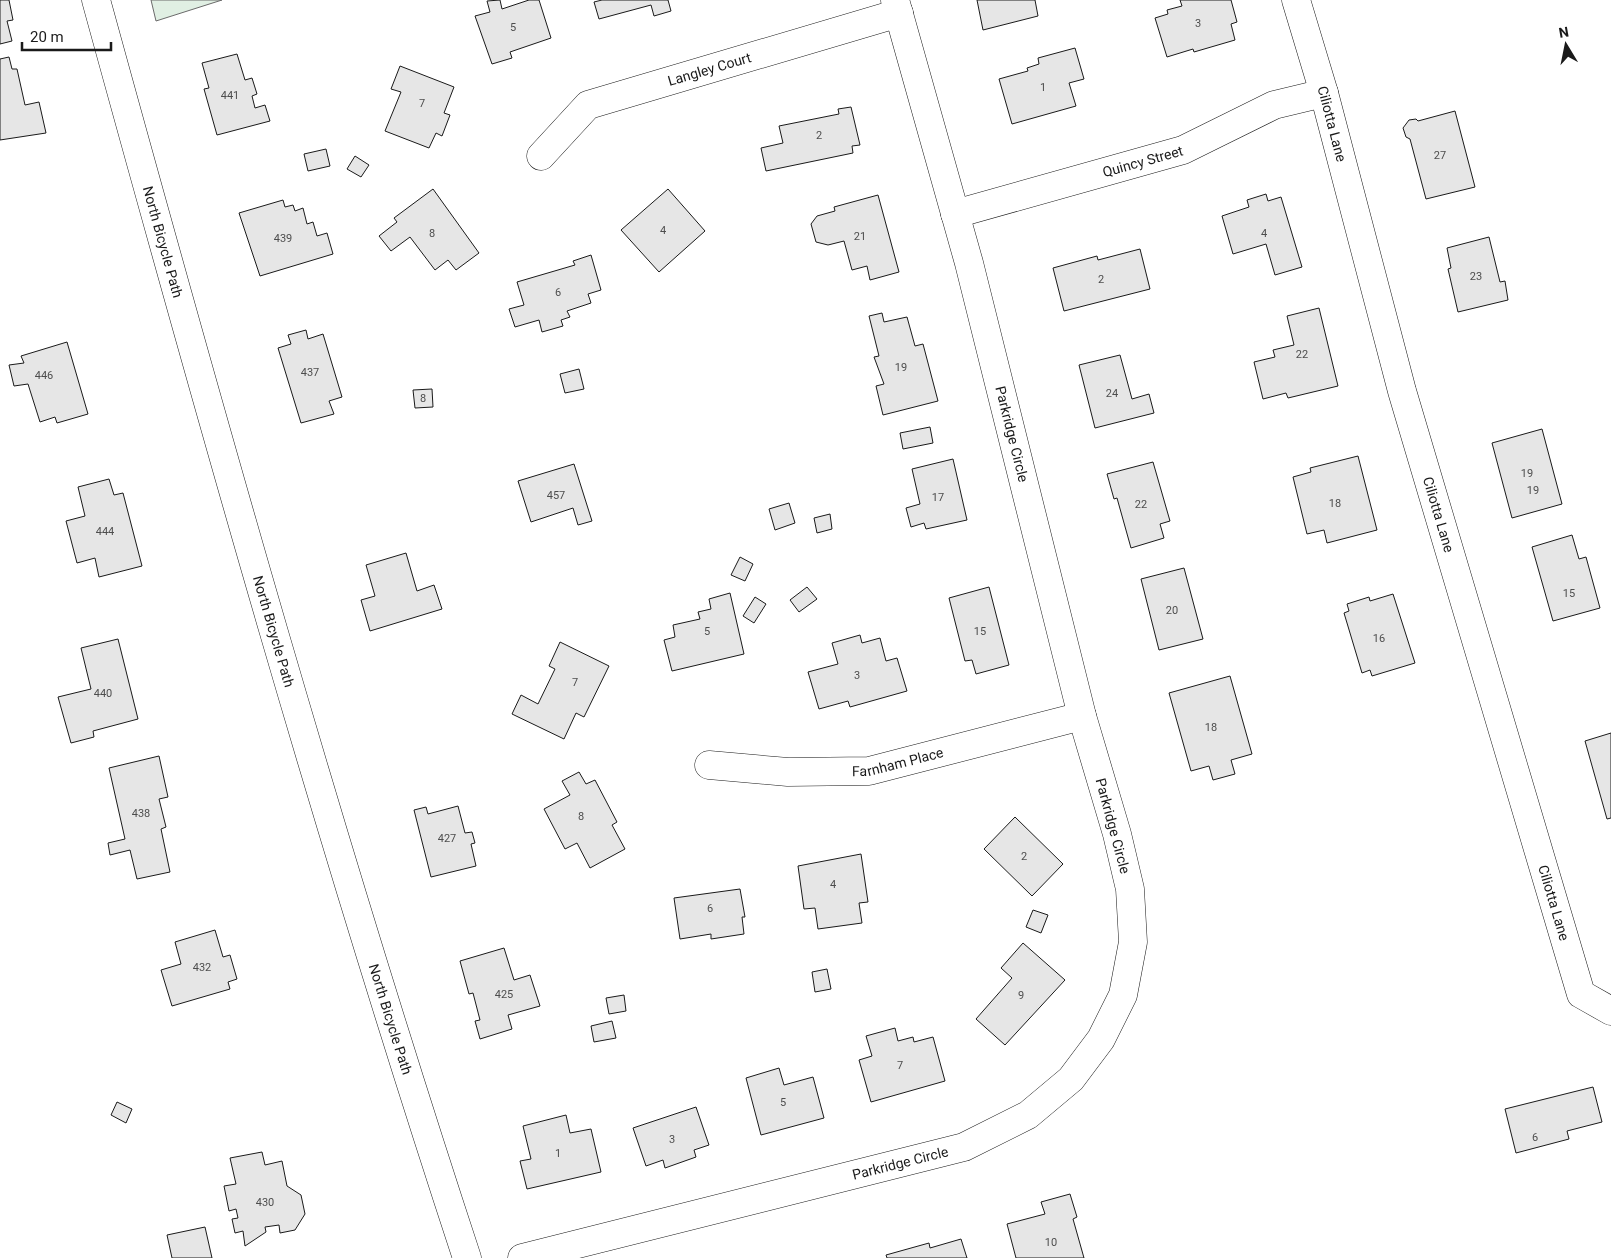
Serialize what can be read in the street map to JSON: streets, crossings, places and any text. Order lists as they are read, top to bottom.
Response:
{
  "streets": {
    "street": [
      "Langley Court",
      "Ciliotta Lane",
      "Quincy Street",
      "North Bicycle Path",
      "Parkridge Circle",
      "Farnham Place"
    ]
  },
  "crossings": [
    ["Langley Court", "Parkridge Circle"],
    ["Ciliotta Lane", "Quincy Street"],
    ["Quincy Street", "Parkridge Circle"],
    ["Parkridge Circle", "Farnham Place"]
  ],
  "house_numbers": [
    "3",
    "5",
    "1",
    "441",
    "7",
    "2",
    "27",
    "4",
    "8",
    "4",
    "21",
    "439",
    "23",
    "2",
    "6",
    "22",
    "19",
    "437",
    "446",
    "24",
    "8",
    "19",
    "19",
    "457",
    "17",
    "18",
    "22",
    "444",
    "15",
    "20",
    "5",
    "15",
    "16",
    "3",
    "7",
    "440",
    "18",
    "438",
    "8",
    "427",
    "2",
    "4",
    "6",
    "432",
    "425",
    "9",
    "7",
    "5",
    "6",
    "3",
    "1",
    "430",
    "10"
  ],
  "scale_bar": "20 m",
  "north": "top"
}
